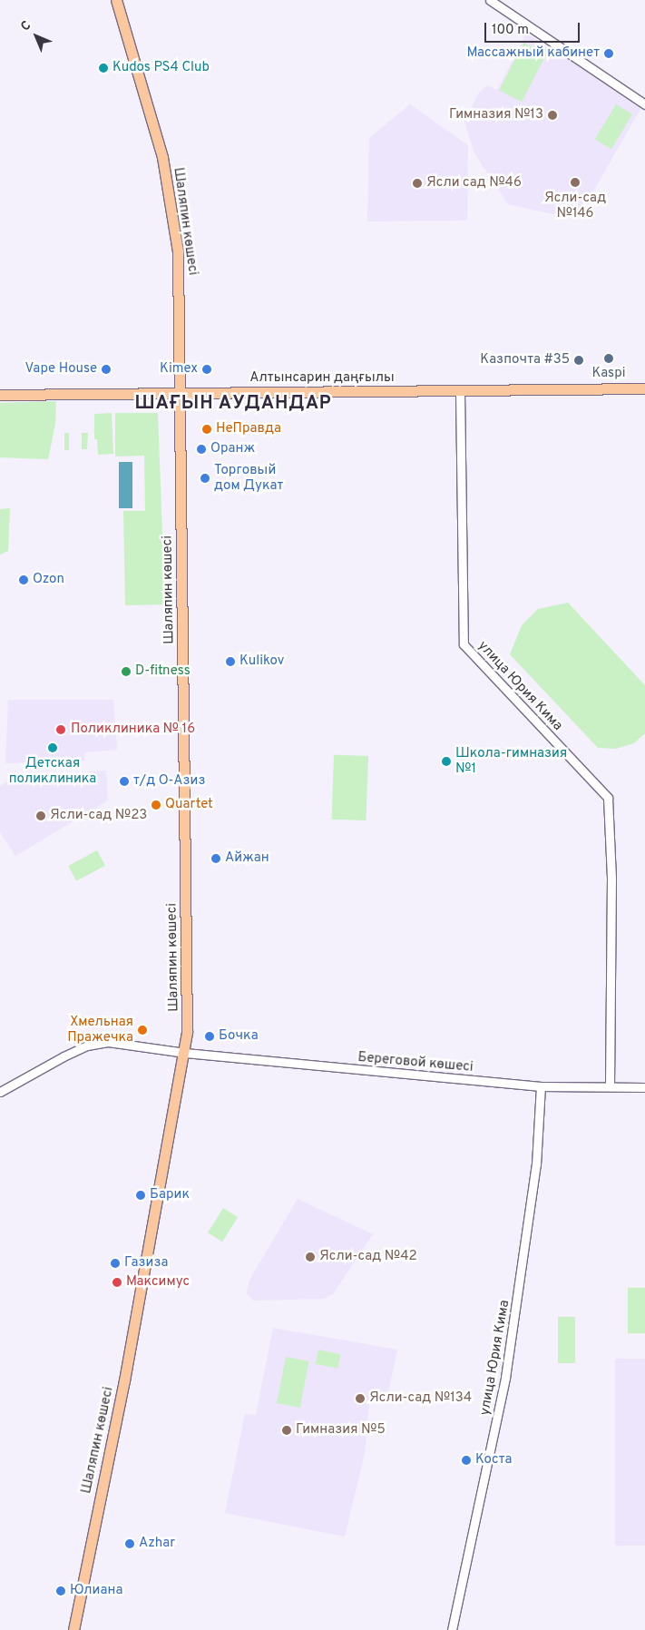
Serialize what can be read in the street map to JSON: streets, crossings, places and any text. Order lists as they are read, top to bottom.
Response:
{
  "streets": {
    "main road": ["Шаляпин көшесі", "Алтынсарин даңғылы"],
    "street": ["улица Юрия Кима", "Береговой көшесі"]
  },
  "crossings": [
    ["Шаляпин көшесі", "Алтынсарин даңғылы"],
    ["Шаляпин көшесі", "Береговой көшесі"],
    ["Алтынсарин даңғылы", "улица Юрия Кима"],
    ["улица Юрия Кима", "Береговой көшесі"]
  ],
  "districts": ["ШАҒЫН АУДАНДАР"],
  "places": [
    "Массажный кабинет",
    "Kudos PS4 Club",
    "Гимназия №13",
    "Ясли-сад №146",
    "Ясли сад №46",
    "Kaspi",
    "Казпочта #35",
    "Vape House",
    "Kimex",
    "НеПравда",
    "Оранж",
    "Торговый дом Дукат",
    "Ozon",
    "Kulikov",
    "D-fitness",
    "Поликлиника № 16",
    "Детская поликлиника",
    "Школа-гимназия №1",
    "т/д О-Азиз",
    "Quartet",
    "Ясли-сад №23",
    "Айжан",
    "Хмельная Пражечка",
    "Бочка",
    "Барик",
    "Ясли-сад №42",
    "Газиза",
    "Максимус",
    "Ясли-сад №134",
    "Гимназия №5",
    "Коста",
    "Azhar",
    "Юлиана"
  ],
  "scale_bar": "100 m",
  "north": "top left"
}
